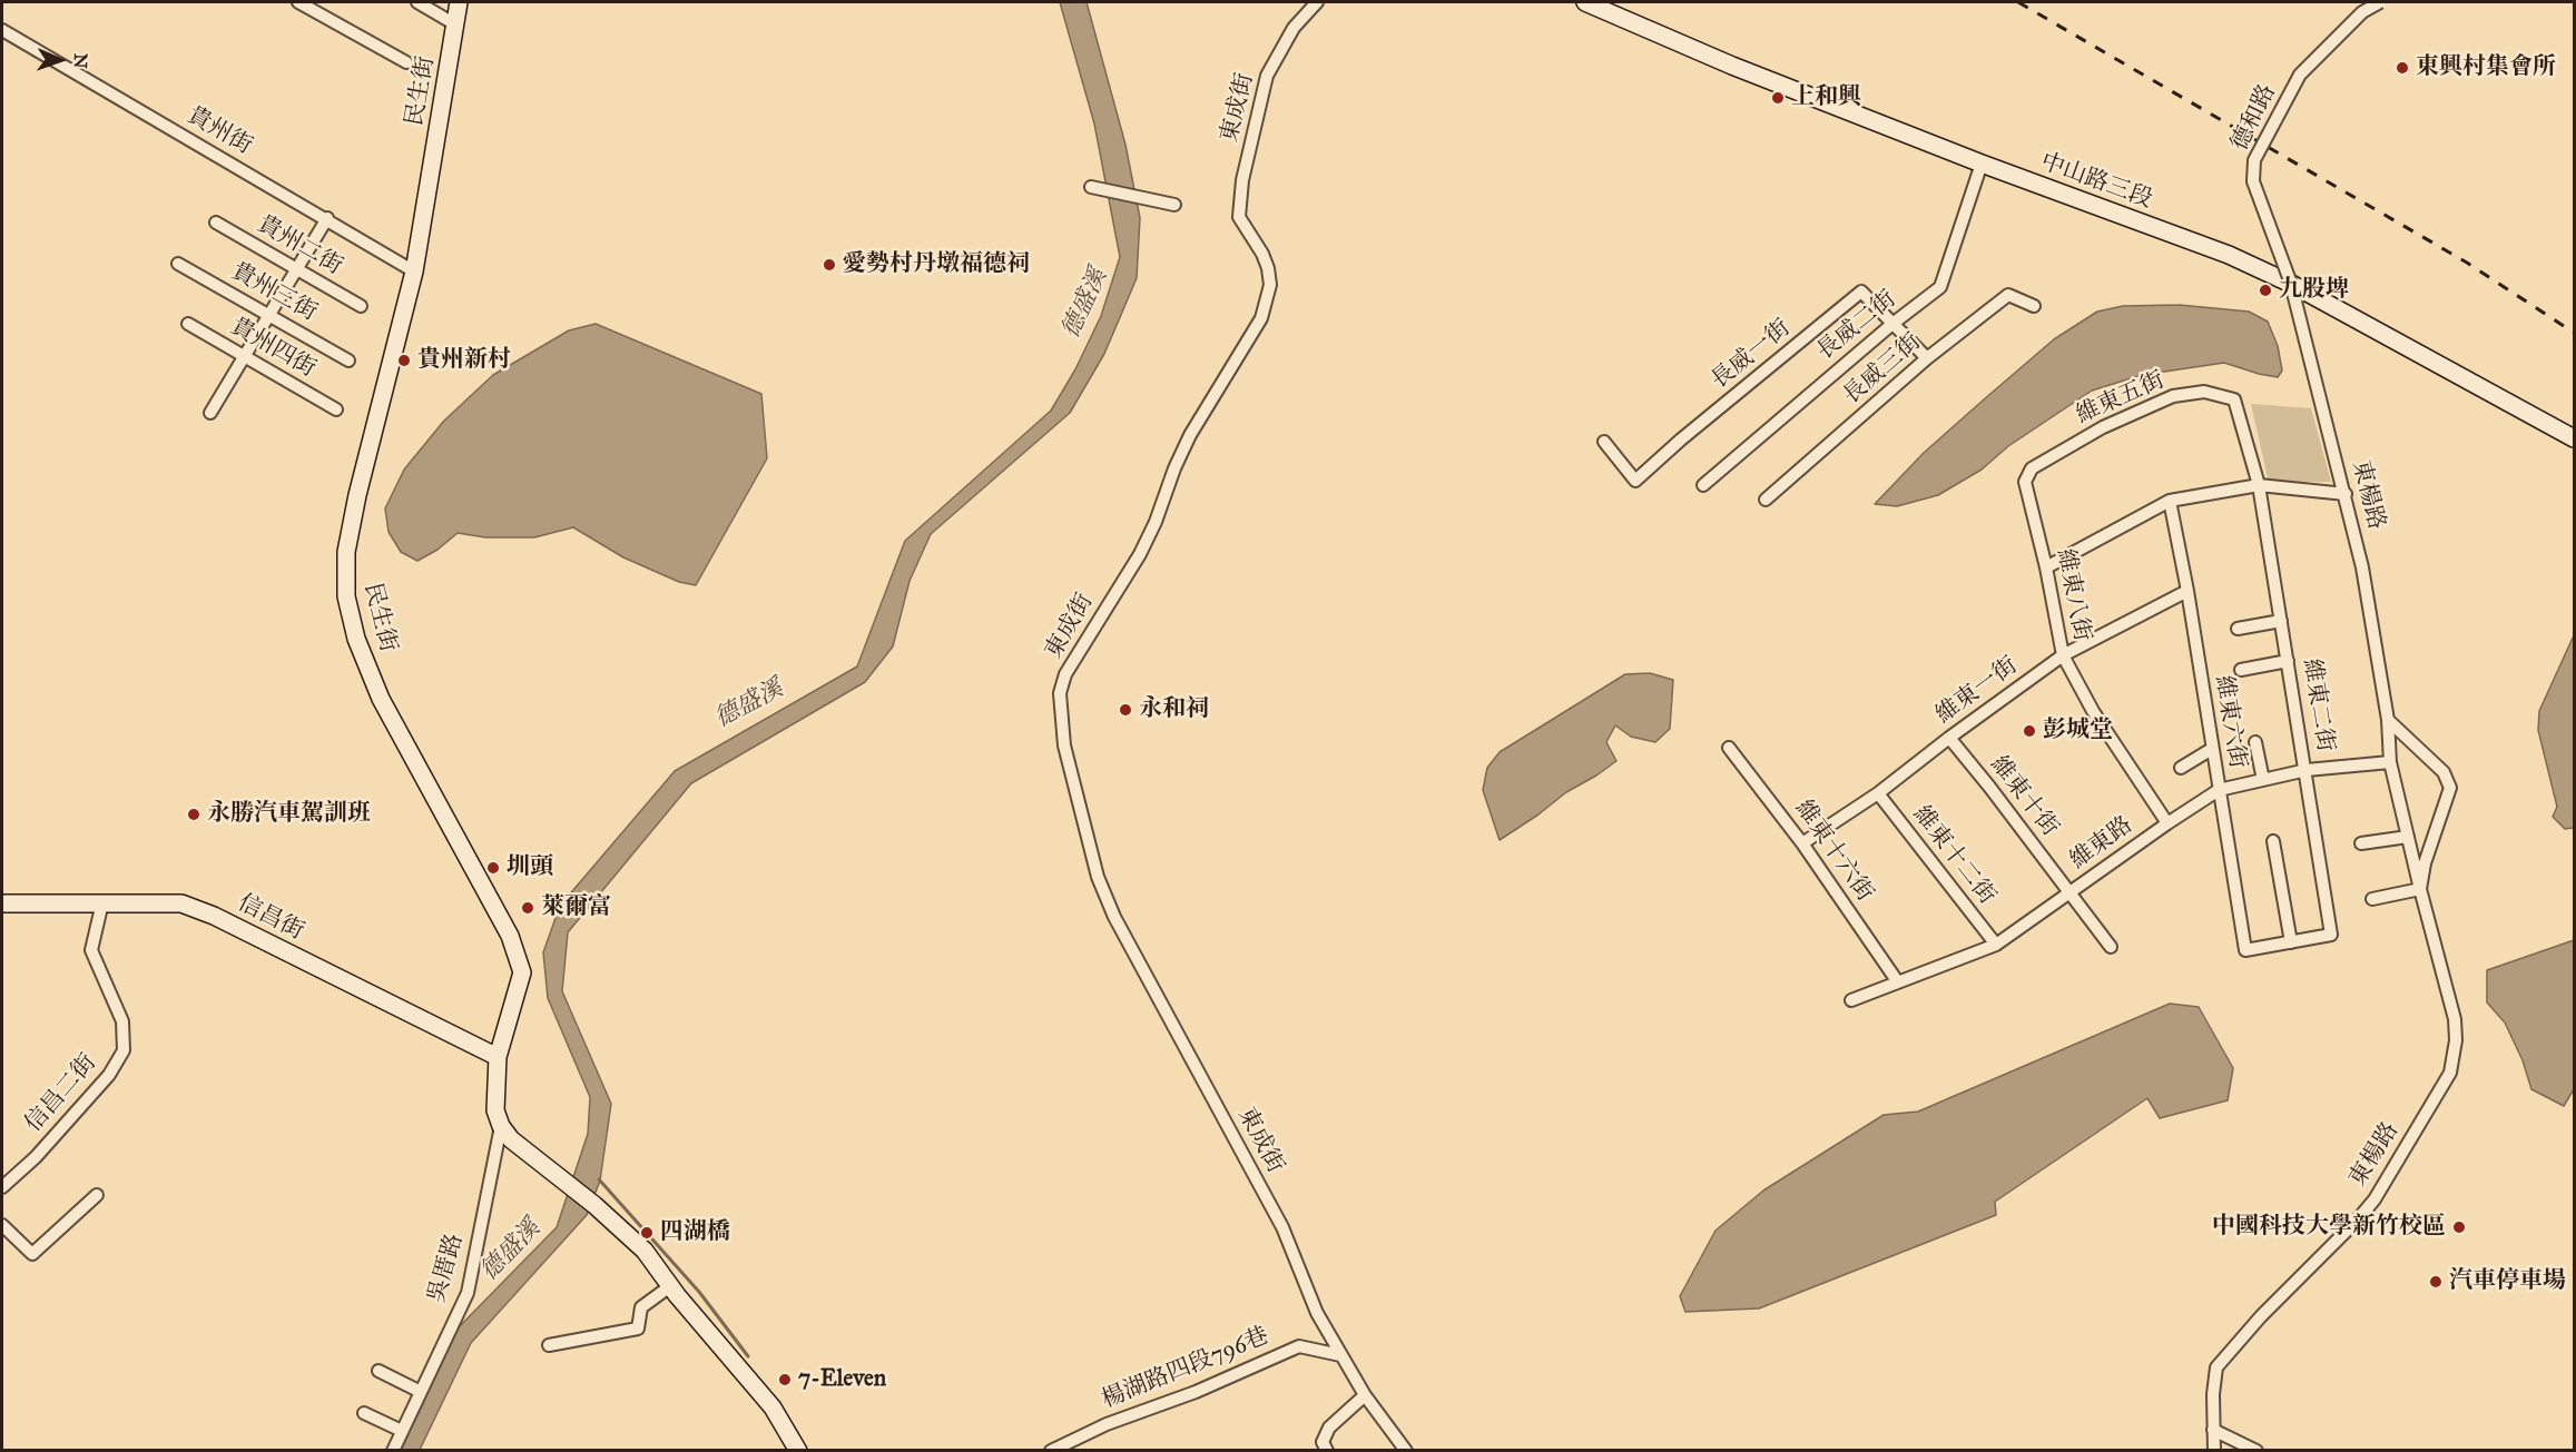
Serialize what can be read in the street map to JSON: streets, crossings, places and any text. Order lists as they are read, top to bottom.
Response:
{
  "streets": {
    "street": [
      "民生街",
      "東成街",
      "德和路",
      "貴州街",
      "中山路三段",
      "貴州二街",
      "貴州三街",
      "長威二街",
      "貴州四街",
      "長威一街",
      "長威三街",
      "維東五街",
      "東楊路",
      "維東八街",
      "維東一街",
      "維東二街",
      "維東六街",
      "維東十街",
      "維東路",
      "維東十六街",
      "維東十二街",
      "信昌街",
      "信昌二街",
      "吳厝路",
      "楊湖路四段796巷"
    ]
  },
  "crossings": [
    ["民生街", "貴州街"],
    ["民生街", "信昌街"],
    ["民生街", "吳厝路"],
    ["東成街", "楊湖路四段796巷"],
    ["德和路", "中山路三段"],
    ["德和路", "東楊路"],
    ["中山路三段", "長威二街"],
    ["中山路三段", "東楊路"],
    ["長威二街", "長威一街"],
    ["長威一街", "長威三街"],
    ["維東五街", "維東八街"],
    ["維東五街", "維東二街"],
    ["東楊路", "維東路"],
    ["維東八街", "維東一街"],
    ["維東八街", "維東路"],
    ["維東一街", "維東六街"],
    ["維東一街", "維東十街"],
    ["維東一街", "維東十六街"],
    ["維東一街", "維東十二街"],
    ["維東二街", "維東六街"],
    ["維東二街", "維東路"],
    ["維東六街", "維東路"],
    ["維東十街", "維東路"],
    ["維東路", "維東十六街"],
    ["維東路", "維東十二街"],
    ["信昌街", "信昌二街"]
  ],
  "water": ["德盛溪"],
  "places": [
    "東興村集會所",
    "上和興",
    "愛勢村丹墩福德祠",
    "九股埤",
    "貴州新村",
    "永和祠",
    "彭城堂",
    "永勝汽車駕訓班",
    "圳頭",
    "萊爾富",
    "中國科技大學新竹校區",
    "四湖橋",
    "汽車停車場",
    "7-Eleven"
  ],
  "north": "right"
}
